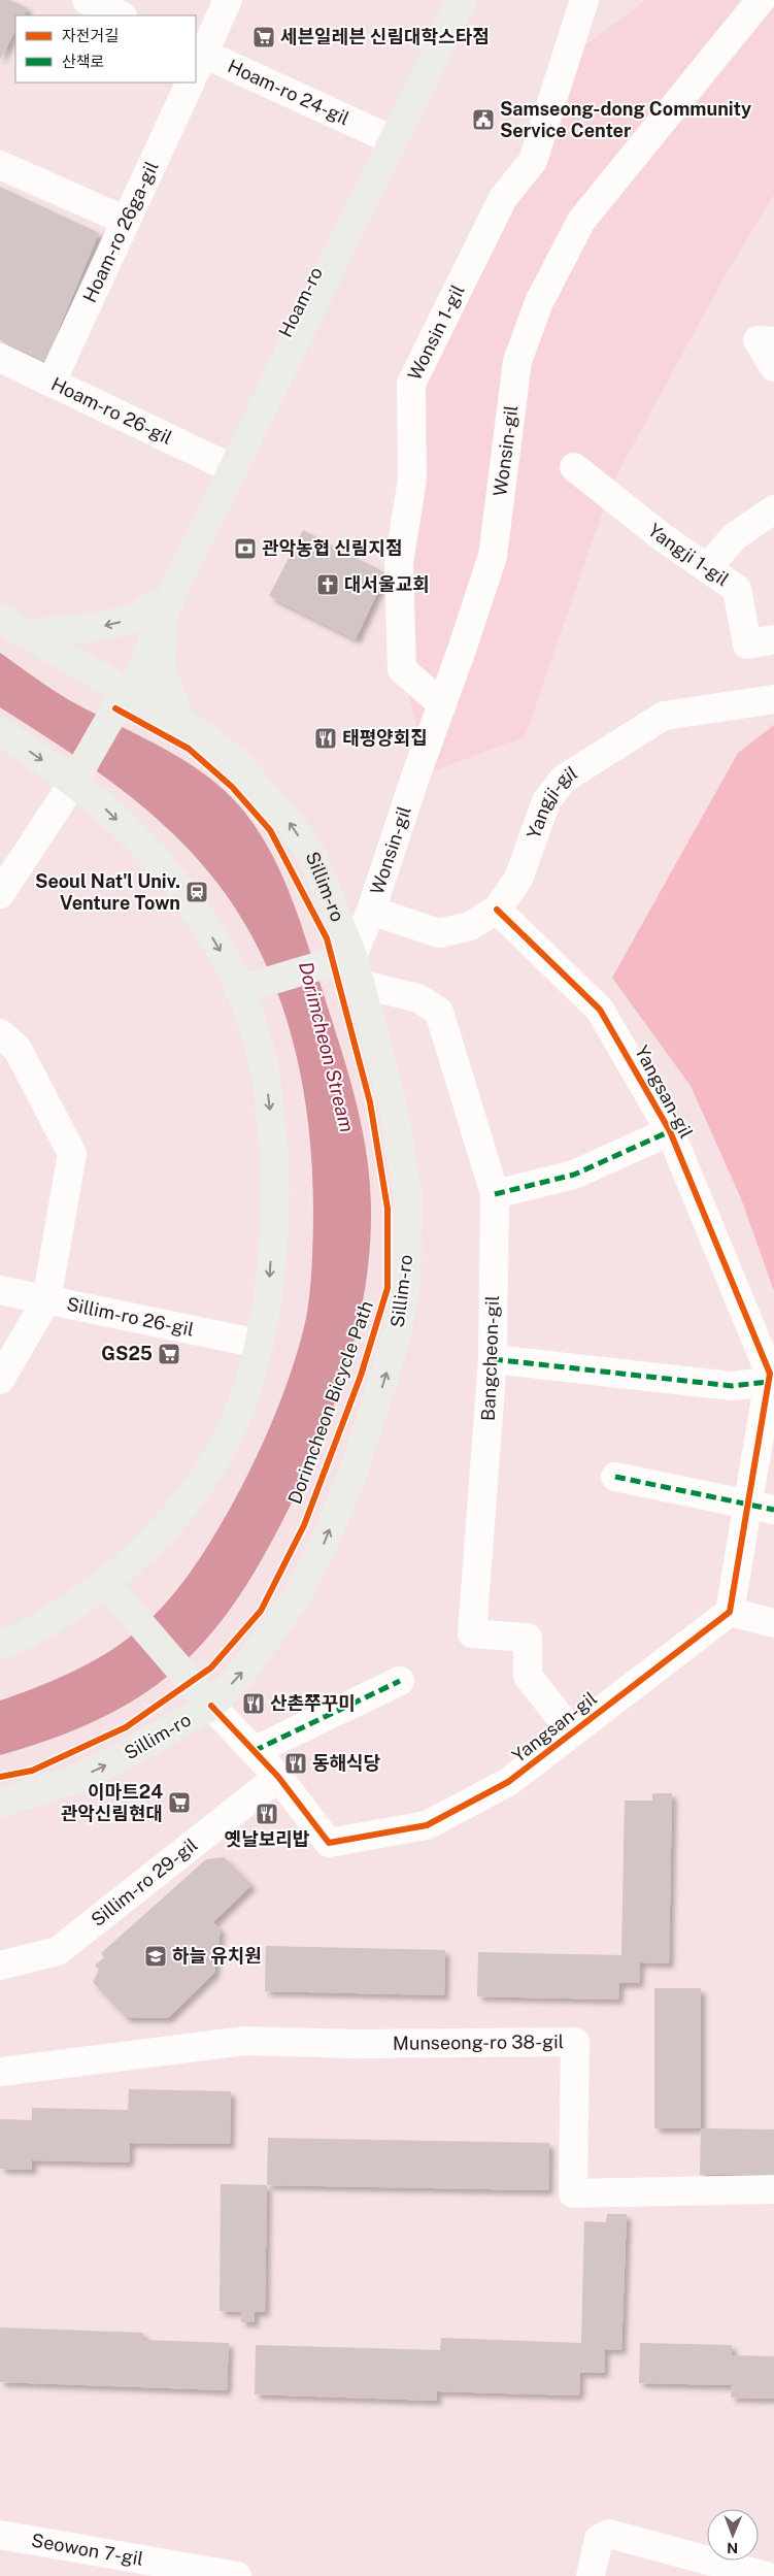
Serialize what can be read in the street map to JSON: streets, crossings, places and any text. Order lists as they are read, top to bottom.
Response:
{
  "streets": {
    "main road": ["Hoam-ro", "Sillim-ro"],
    "street": [
      "Hoam-ro 24-gil",
      "Hoam-ro 26ga-gil",
      "Wonsin 1-gil",
      "Hoam-ro 26-gil",
      "Wonsin-gil",
      "Yangji 1-gil",
      "Yangji-gil",
      "Yangsan-gil",
      "Sillim-ro 26-gil",
      "Bangcheon-gil",
      "Sillim-ro 29-gil",
      "Munseong-ro 38-gil",
      "Seowon 7-gil"
    ],
    "cycle path": ["Dorimcheon Bicycle Path"]
  },
  "crossings": [
    ["Hoam-ro 24-gil", "Hoam-ro"],
    ["Hoam-ro 26ga-gil", "Hoam-ro 26-gil"],
    ["Hoam-ro", "Hoam-ro 26-gil"],
    ["Wonsin 1-gil", "Wonsin-gil"],
    ["Wonsin-gil", "Yangji-gil"],
    ["Wonsin-gil", "Sillim-ro"],
    ["Yangji-gil", "Yangsan-gil"],
    ["Sillim-ro", "Yangsan-gil"],
    ["Sillim-ro", "Bangcheon-gil"],
    ["Yangsan-gil", "Bangcheon-gil"],
    ["Yangsan-gil", "Sillim-ro 29-gil"]
  ],
  "water": ["Dorimcheon Stream"],
  "places": {
    "supermarket": ["세븐일레븐 신림대학스타점", "GS25", "이마트24 관악신림현대"],
    "public building": ["Samseong-dong Community Service Center"],
    "bank": ["관악농협 신림지점"],
    "church": ["대서울교회"],
    "restaurant": [
      "태평양회집",
      "산촌쭈꾸미",
      "동해식당",
      "옛날보리밥"
    ],
    "station": ["Seoul Nat'l Univ. Venture Town"],
    "school or university": ["하늘 유치원"]
  },
  "legend": ["자전거길", "산책로"],
  "north": "bottom"
}
